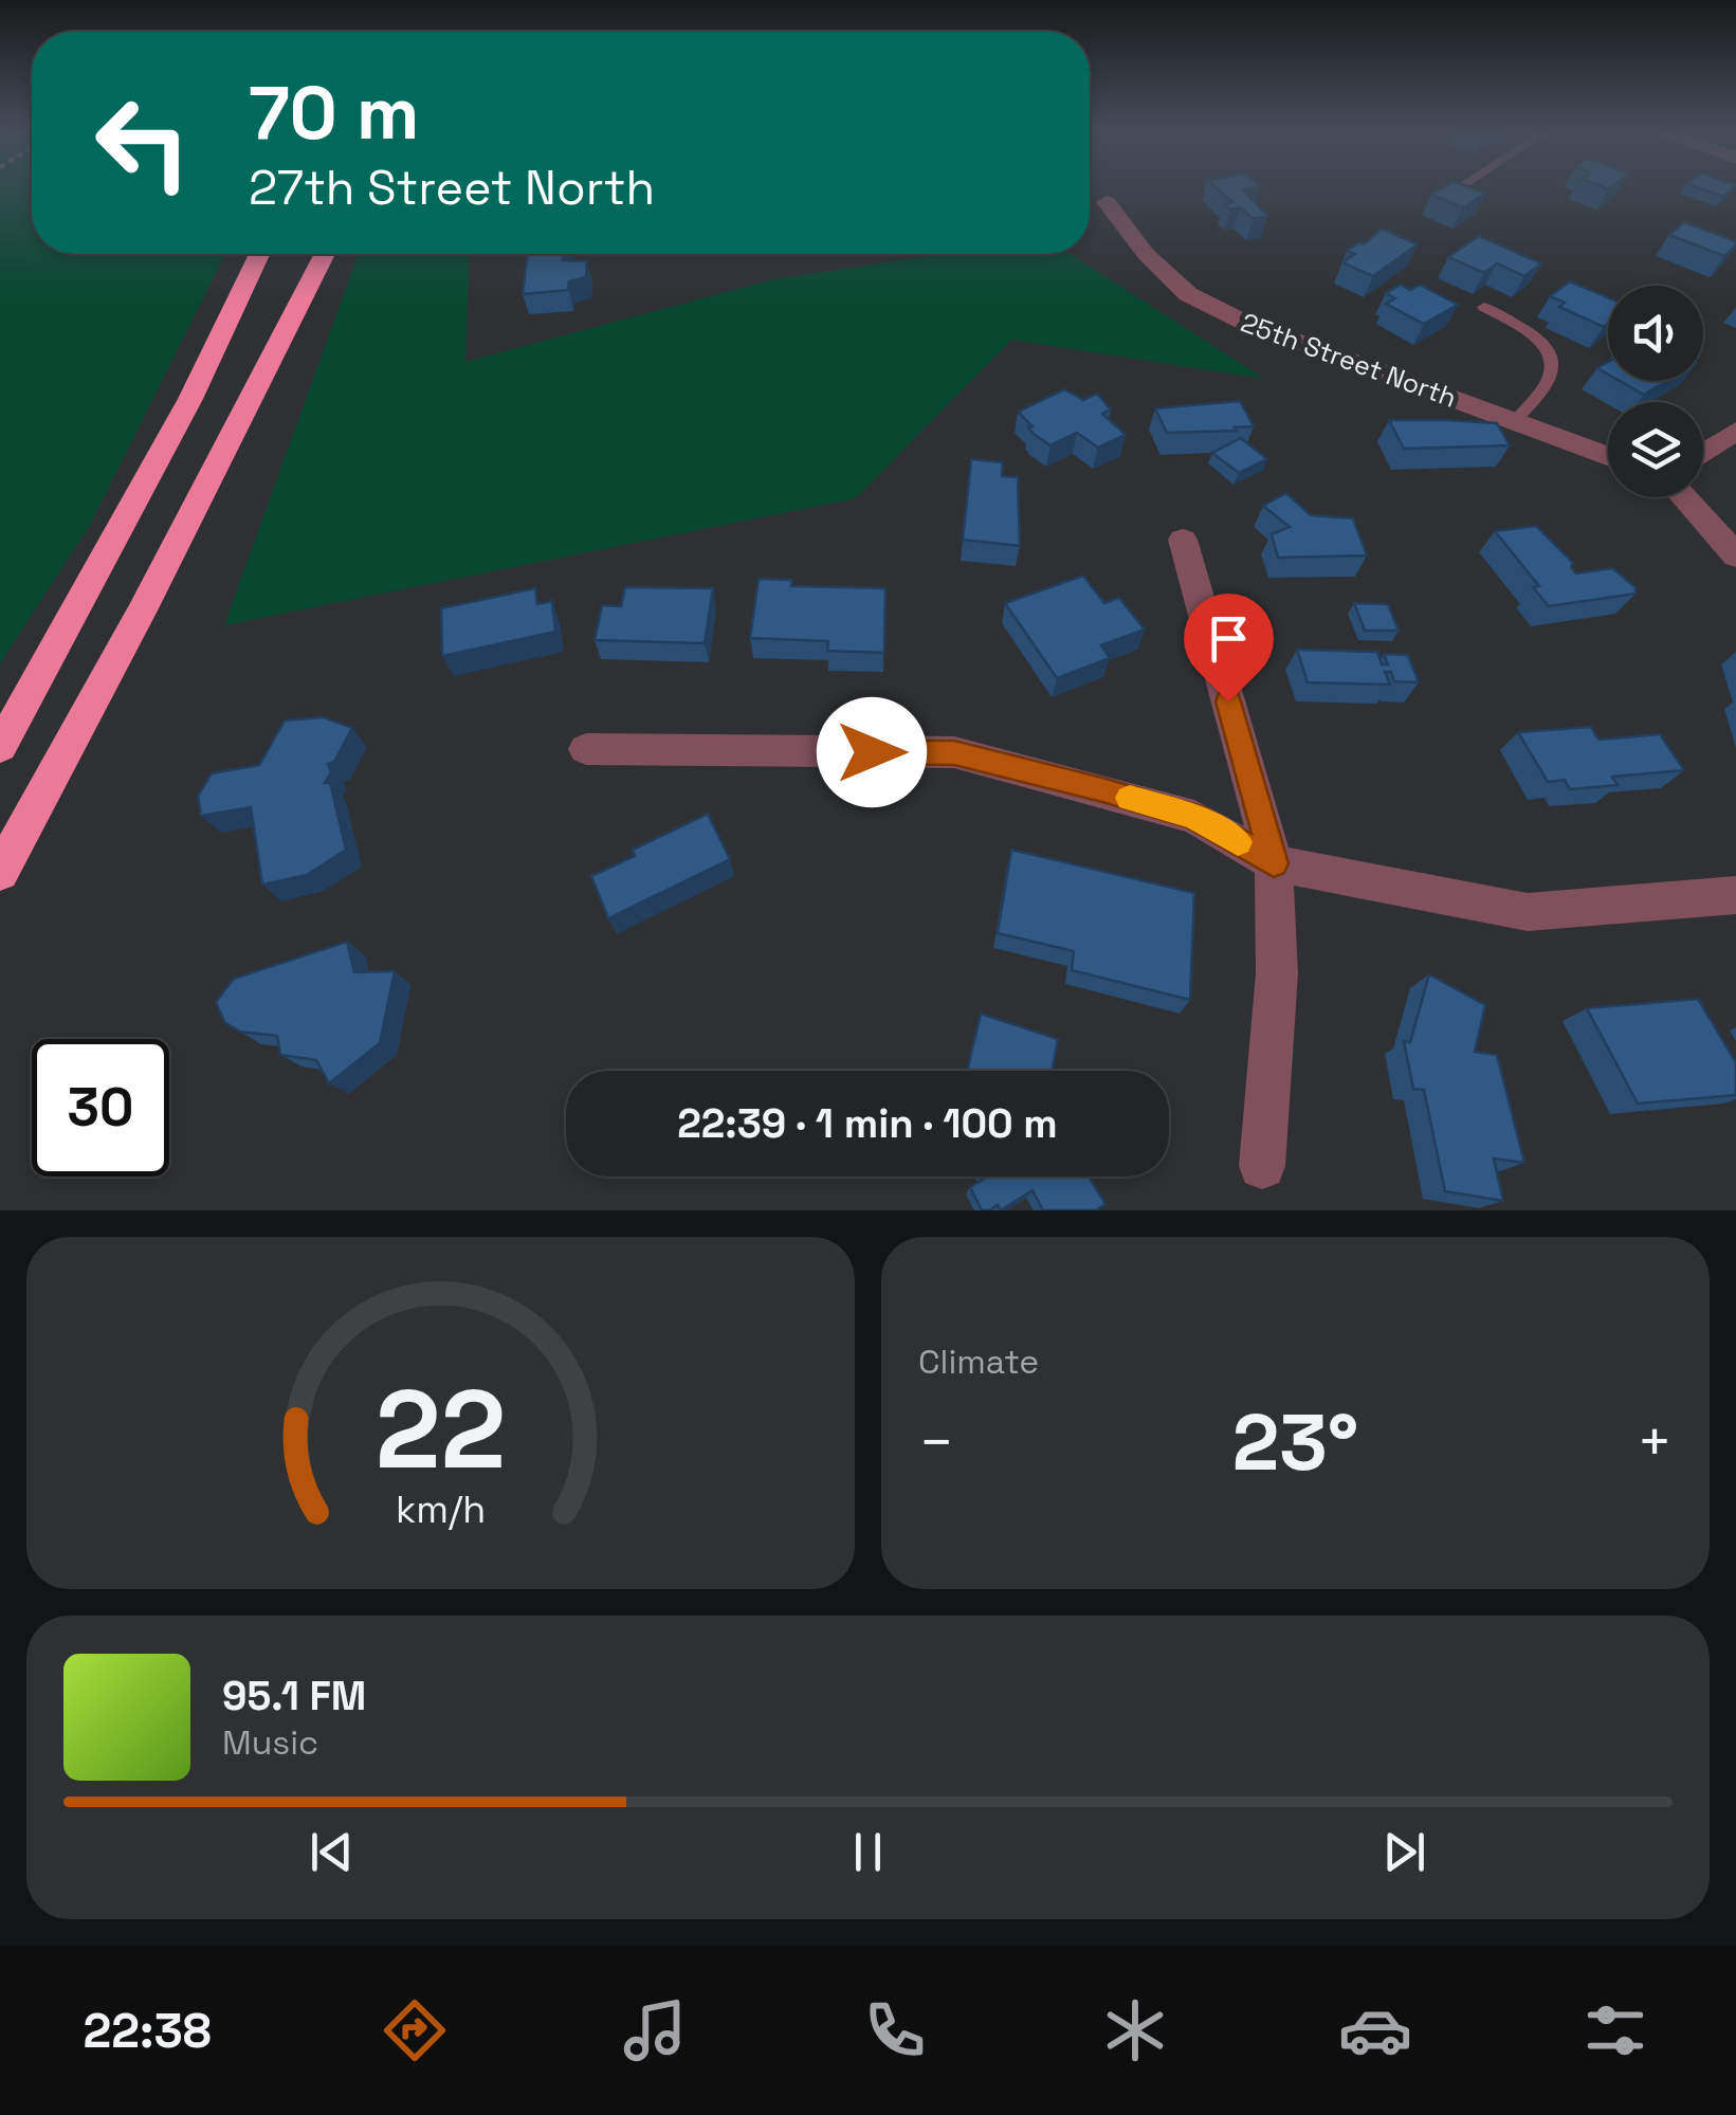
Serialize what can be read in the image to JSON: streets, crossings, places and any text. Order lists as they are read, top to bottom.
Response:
{
  "streets": {
    "street": ["25th Street North"]
  },
  "page": {
    "turn": ["70 m", "27th Street North"],
    "limit": "30",
    "trip": "22:39 · 1 min · 100 m",
    "tile": "Climate",
    "heat": ["−", "23°", "+"],
    "song": ["95.1 FM", "Music"],
    "tabs": "22:38",
    "gauge": ["22", "km/h"]
  }
}
